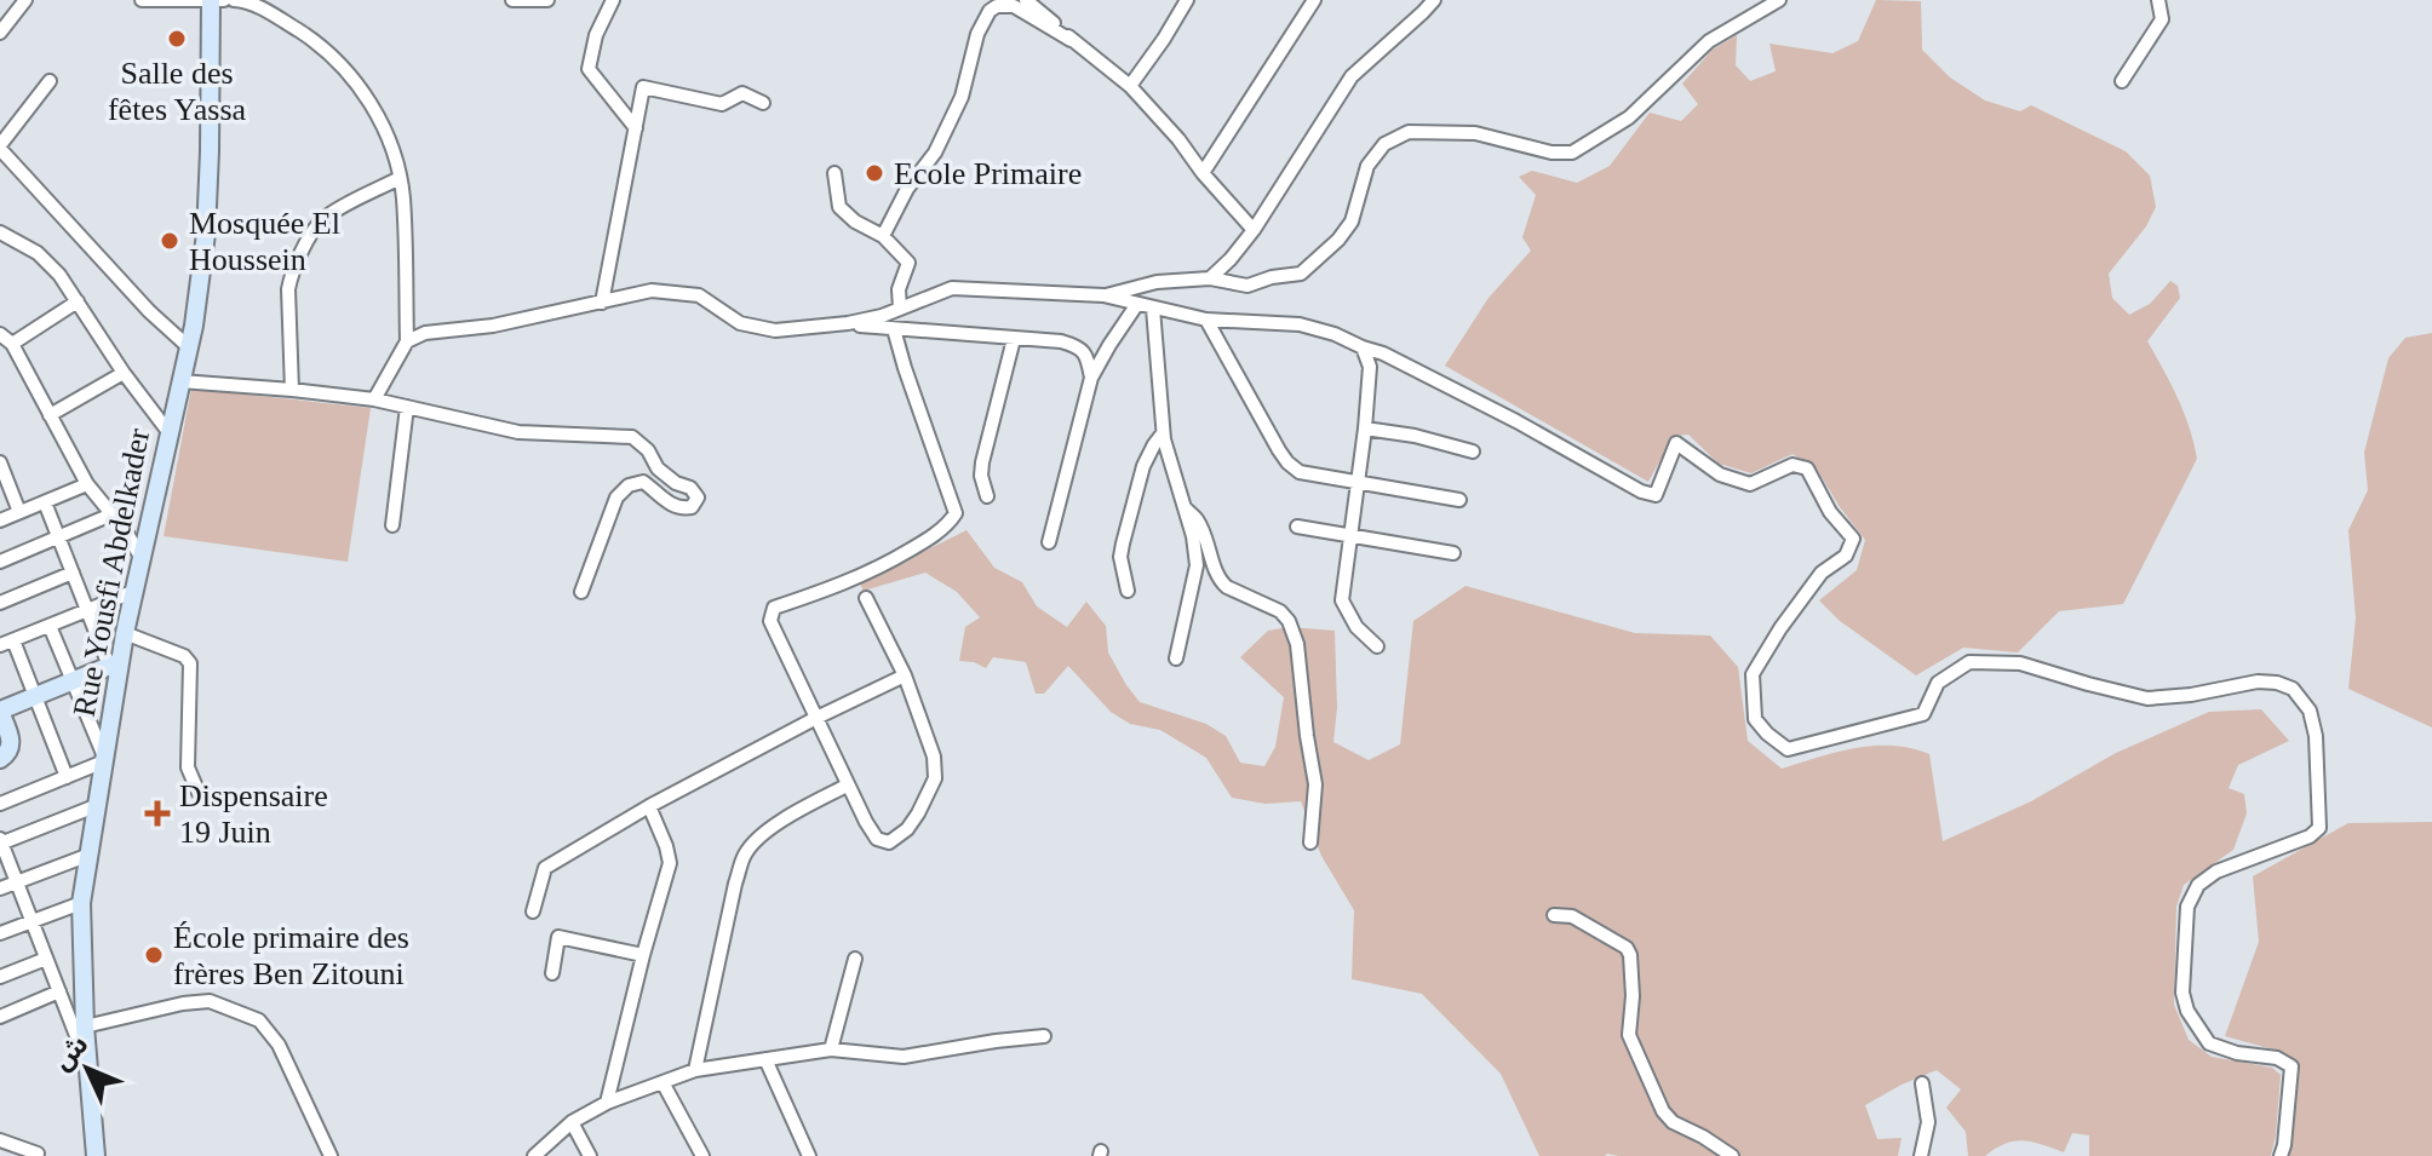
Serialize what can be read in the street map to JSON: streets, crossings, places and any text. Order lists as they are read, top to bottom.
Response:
{
  "streets": {
    "main road": ["Rue Yousfi Abdelkader"]
  },
  "places": {
    "other": [
      "Salle des fêtes Yassa",
      "Ecole Primaire",
      "Mosquée El Houssein",
      "École primaire des frères Ben Zitouni"
    ],
    "health": ["Dispensaire 19 Juin"]
  },
  "north": "top left"
}
